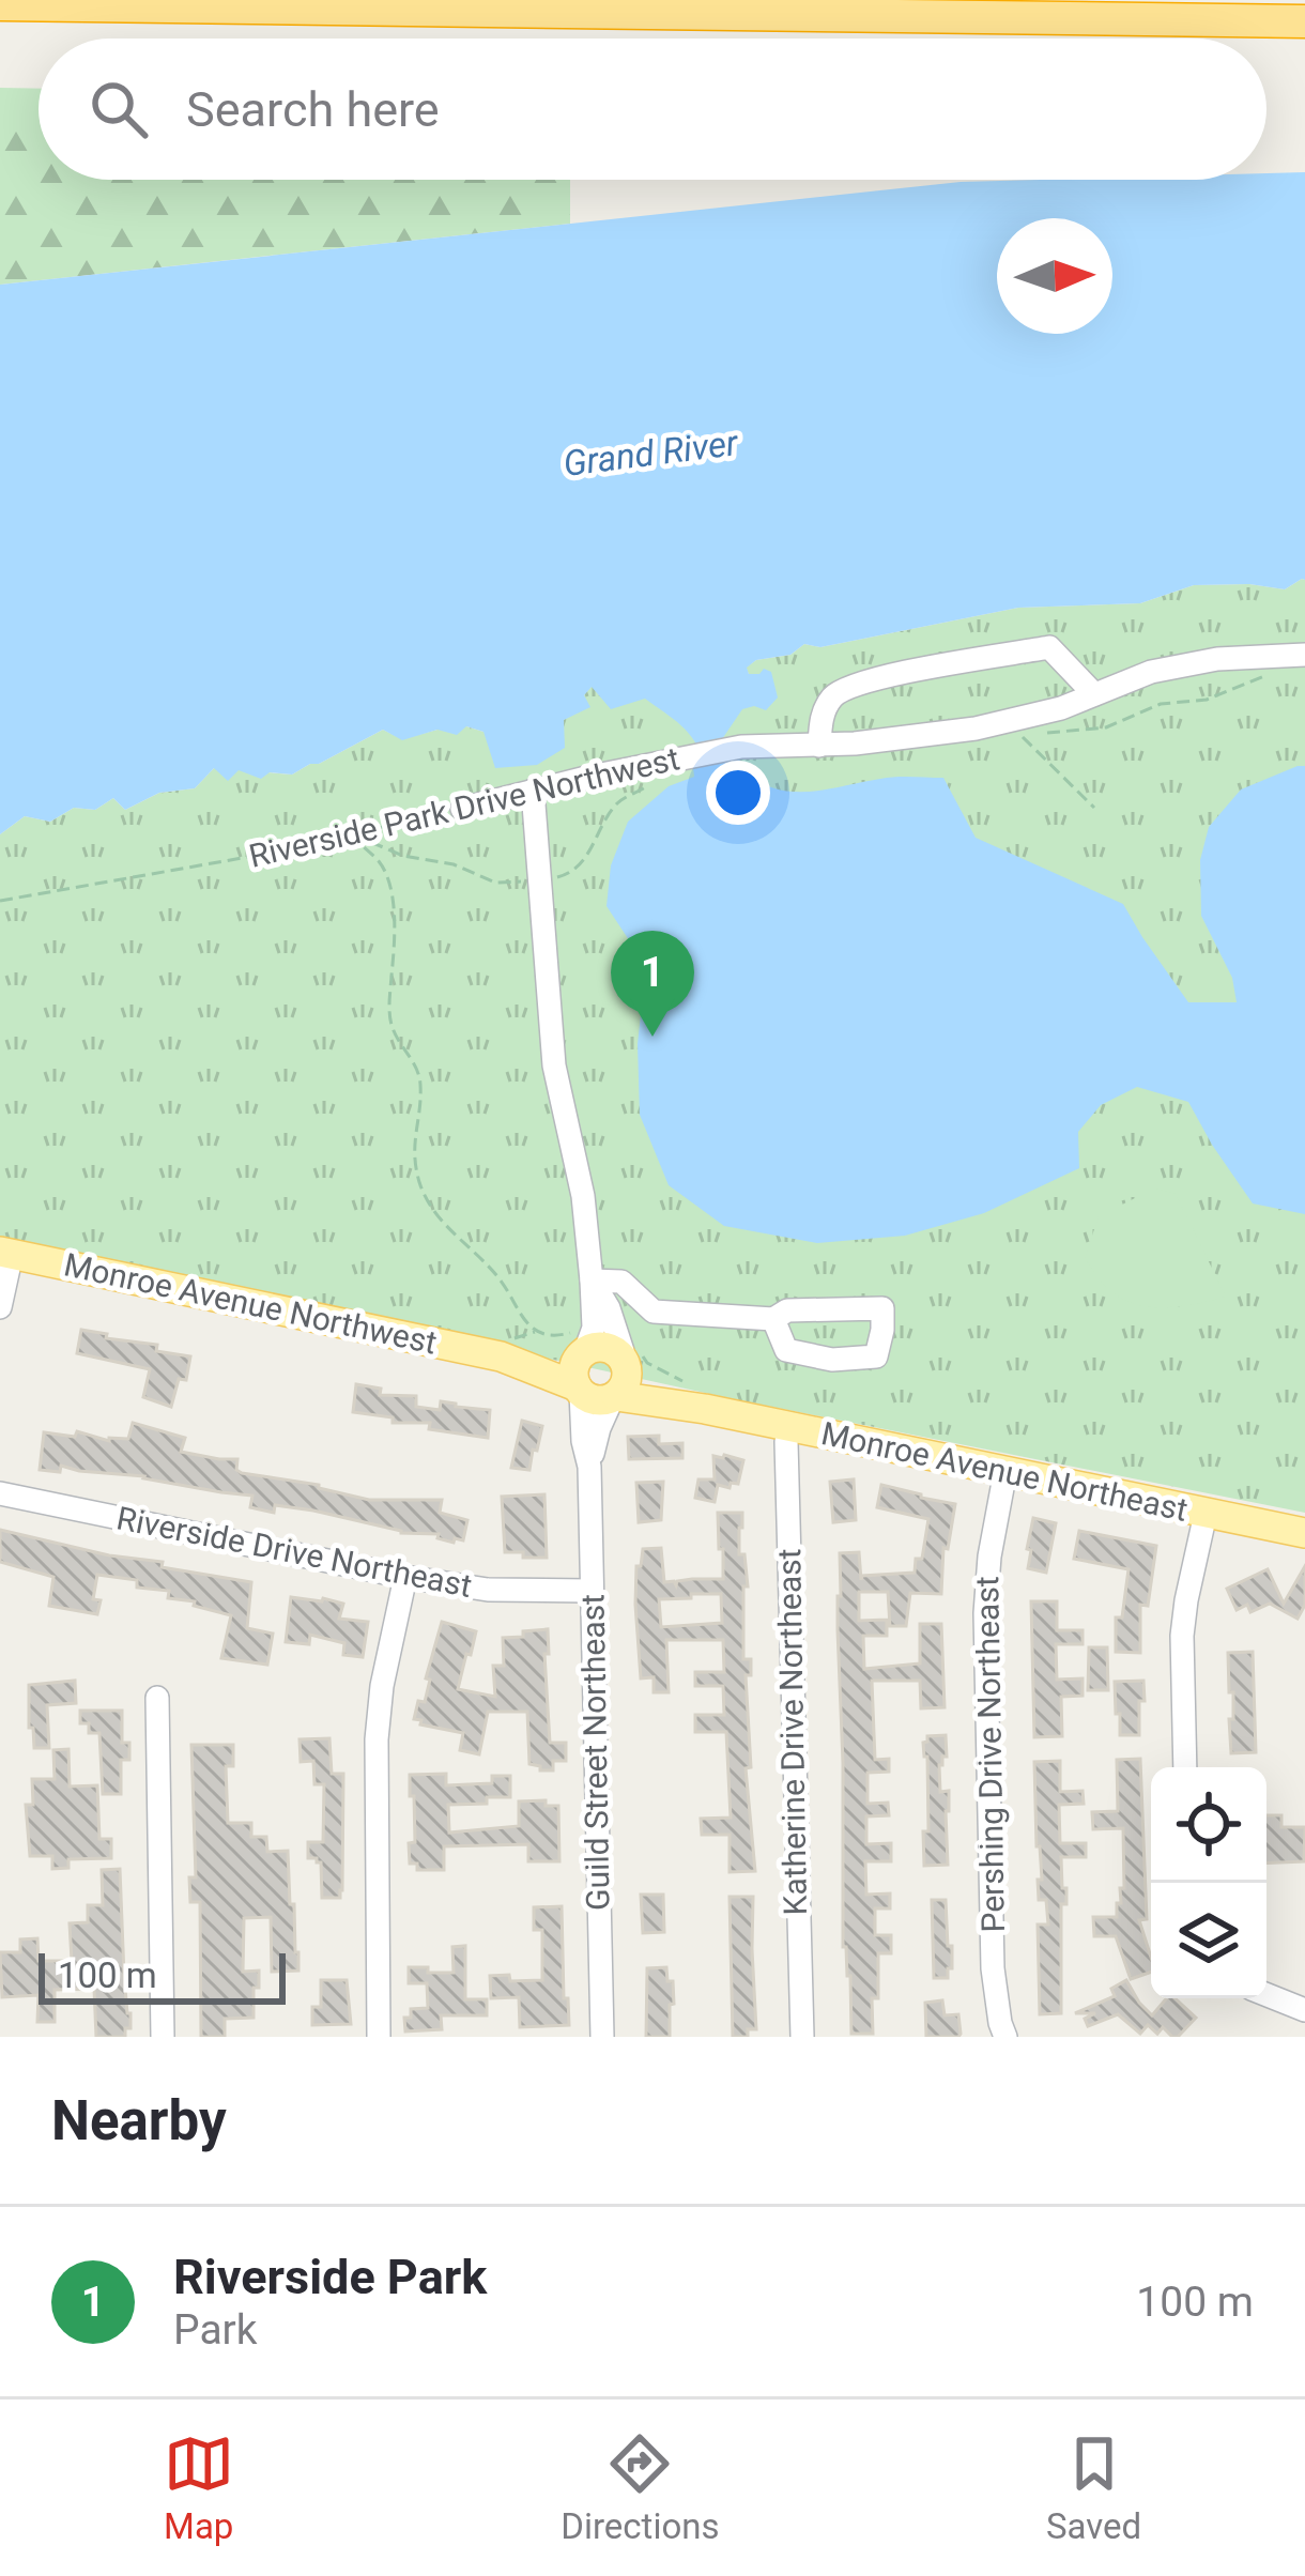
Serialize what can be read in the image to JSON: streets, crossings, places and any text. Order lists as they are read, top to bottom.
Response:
{
  "streets": {
    "main road": ["Monroe Avenue Northwest", "Monroe Avenue Northeast"],
    "street": [
      "Riverside Park Drive Northwest",
      "Riverside Drive Northeast",
      "Katherine Drive Northeast",
      "Guild Street Northeast",
      "Pershing Drive Northeast"
    ]
  },
  "crossings": [
    ["Monroe Avenue Northwest", "Monroe Avenue Northeast"],
    ["Monroe Avenue Northwest", "Guild Street Northeast"],
    ["Monroe Avenue Northeast", "Katherine Drive Northeast"],
    ["Monroe Avenue Northeast", "Guild Street Northeast"],
    ["Monroe Avenue Northeast", "Pershing Drive Northeast"],
    ["Riverside Drive Northeast", "Guild Street Northeast"]
  ],
  "water": ["Grand River"],
  "scale_bar": "100 m",
  "north": "right",
  "page": {
    "search": "Search here",
    "pins": "1",
    "scale": "100 m",
    "heading": "Nearby",
    "list": [
      {
        "mark": "1",
        "name": "Riverside Park",
        "note": "Park",
        "value": "100 m"
      }
    ],
    "nav": ["Map", "Directions", "Saved"]
  }
}
